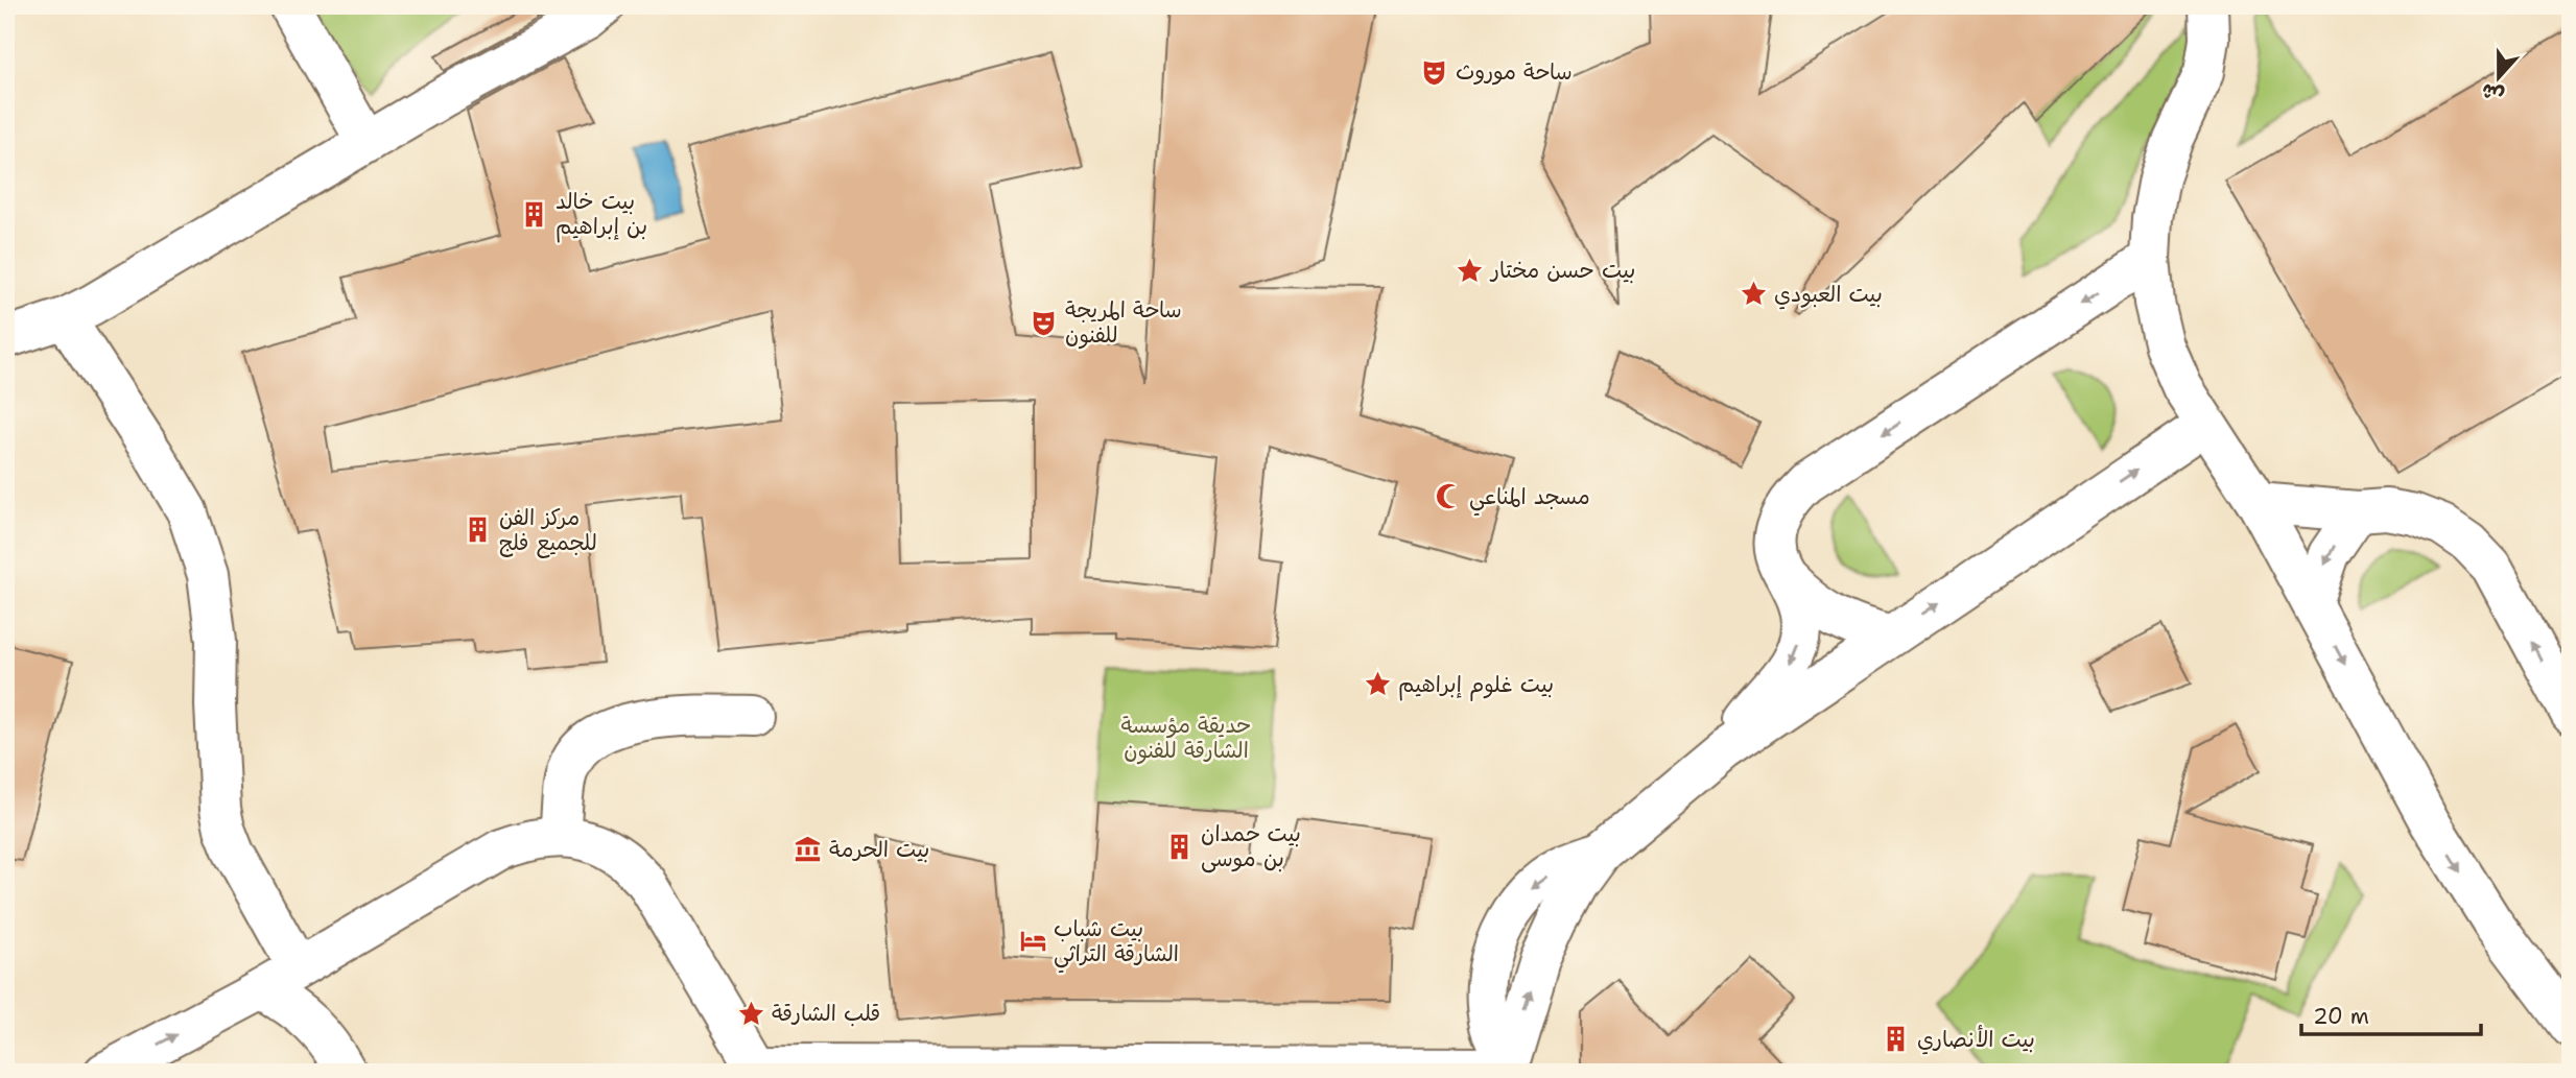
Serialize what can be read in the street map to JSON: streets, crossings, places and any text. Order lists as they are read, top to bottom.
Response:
{
  "parks": ["حديقة مؤسسة الشارقة للفنون"],
  "places": {
    "theatre": ["ساحة موروث", "ساحة المريجة للفنون"],
    "building": [
      "بيت خالد بن إبراهيم",
      "مركز الفن للجميع فلج",
      "بيت حمدان بن موسى",
      "بيت الأنصاري"
    ],
    "place": [
      "بيت حسن مختار",
      "بيت العبودي",
      "بيت غلوم إبراهيم",
      "قلب الشارقة"
    ],
    "mosque": ["مسجد المناعي"],
    "museum": ["بيت الحرمة"],
    "hotel": ["بيت شباب الشارقة التراثي"]
  },
  "scale_bar": "20 m",
  "north": "bottom"
}
